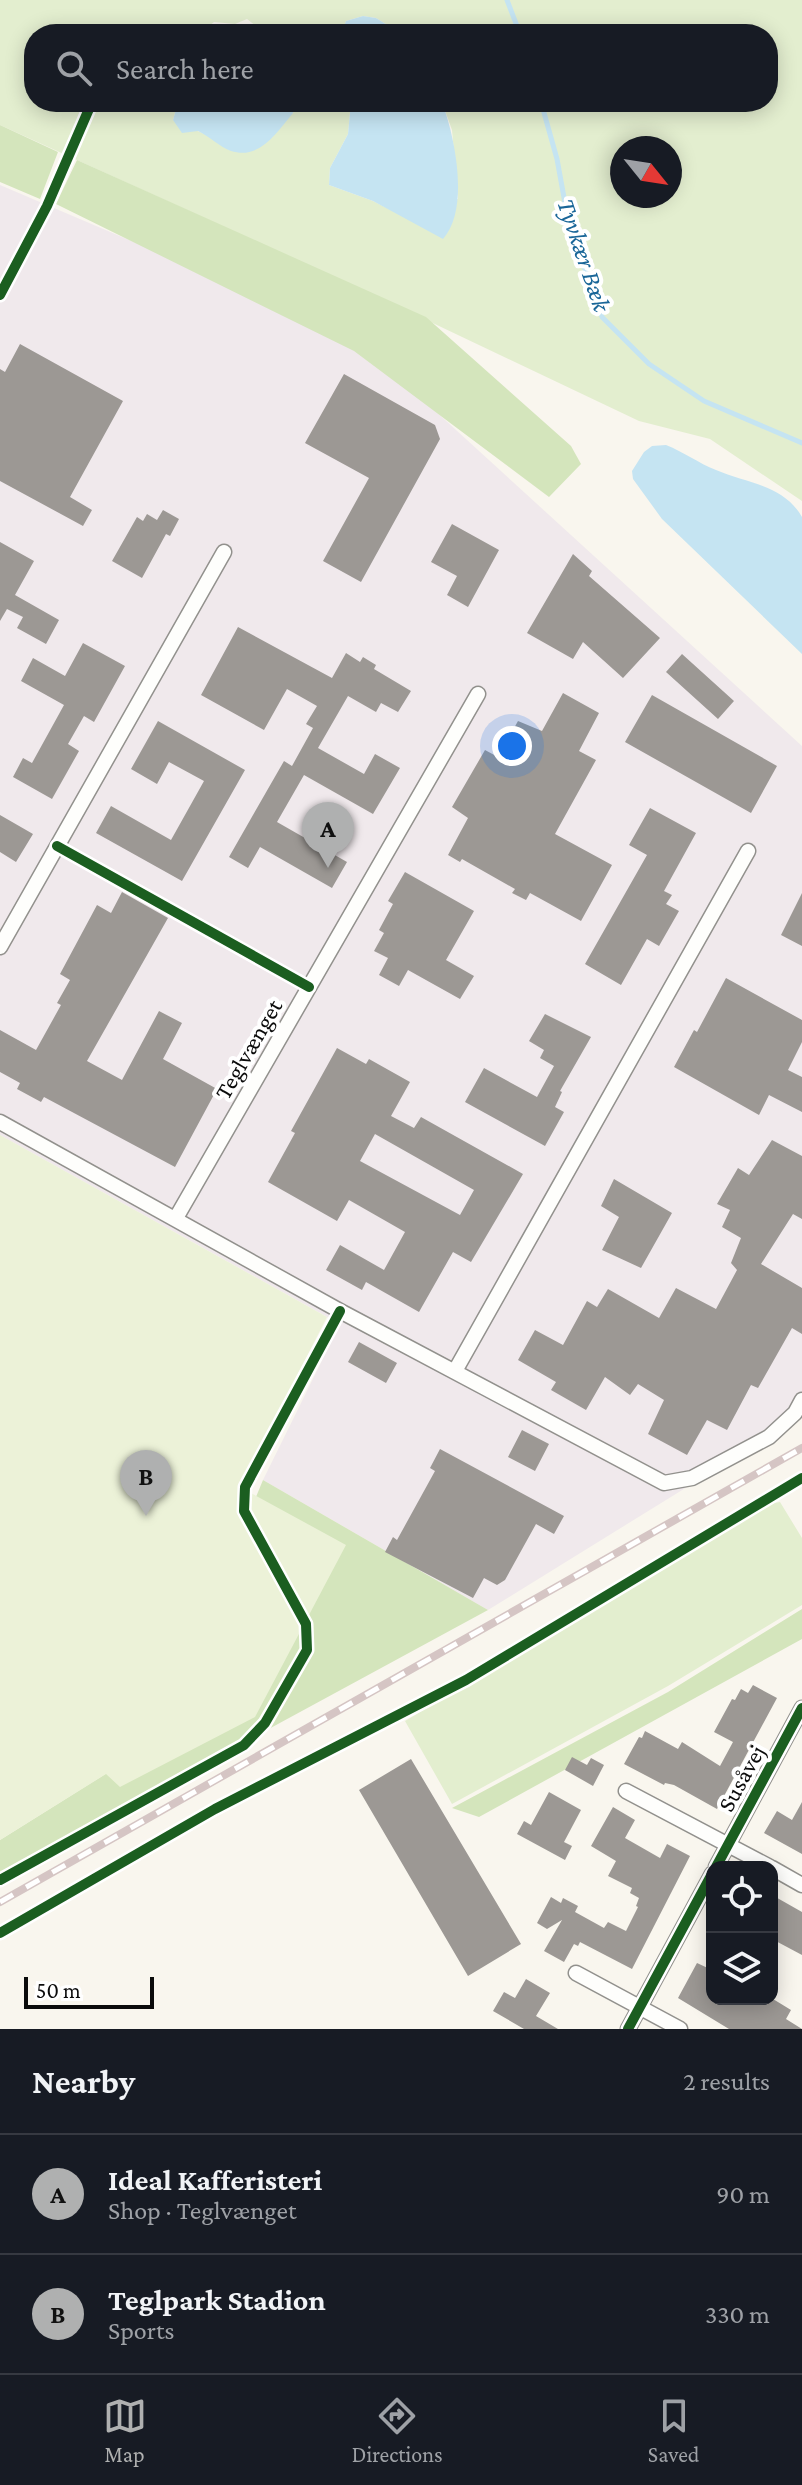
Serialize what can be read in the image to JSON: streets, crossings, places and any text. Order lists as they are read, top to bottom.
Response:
{
  "streets": {
    "street": ["Teglvænget", "Susåvej"]
  },
  "water": ["Tyvkær Bæk"],
  "scale_bar": "50 m",
  "north": "bottom right",
  "page": {
    "search": "Search here",
    "pins": ["A", "B"],
    "scale": "50 m",
    "heading": ["Nearby", "2 results"],
    "list": [
      {
        "mark": "A",
        "name": "Ideal Kafferisteri",
        "note": "Shop · Teglvænget",
        "value": "90 m"
      },
      {
        "mark": "B",
        "name": "Teglpark Stadion",
        "note": "Sports",
        "value": "330 m"
      }
    ],
    "nav": ["Map", "Directions", "Saved"]
  }
}
